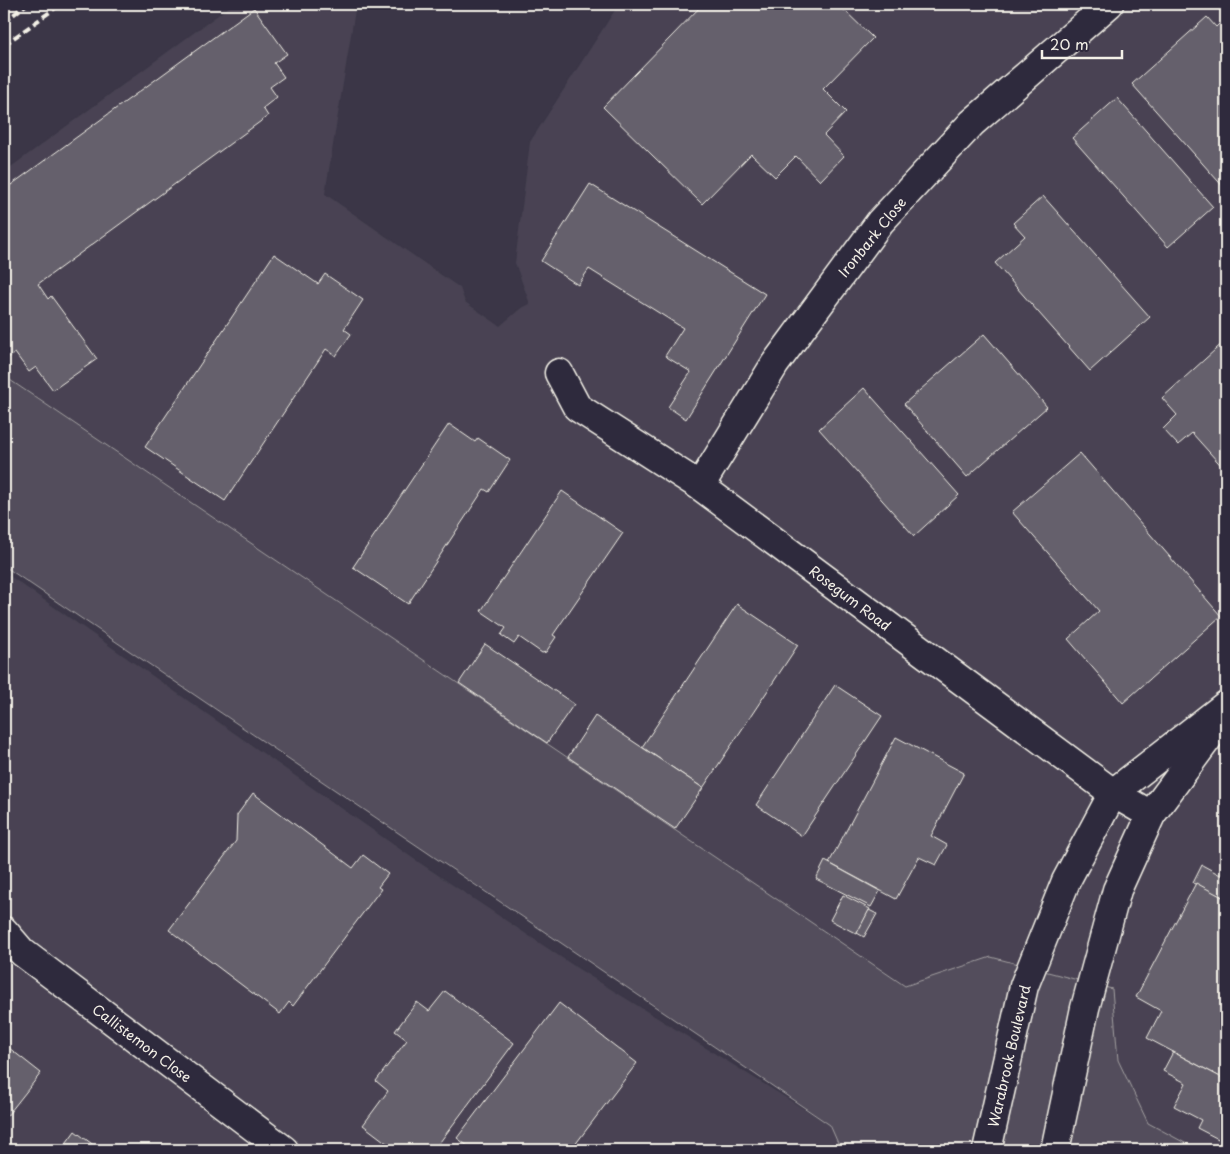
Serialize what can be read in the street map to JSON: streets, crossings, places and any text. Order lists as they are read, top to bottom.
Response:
{
  "streets": {
    "street": [
      "Ironbark Close",
      "Rosegum Road",
      "Callistemon Close",
      "Warabrook Boulevard"
    ]
  },
  "crossings": [
    ["Ironbark Close", "Rosegum Road"],
    ["Rosegum Road", "Warabrook Boulevard"]
  ],
  "scale_bar": "20 m"
}
